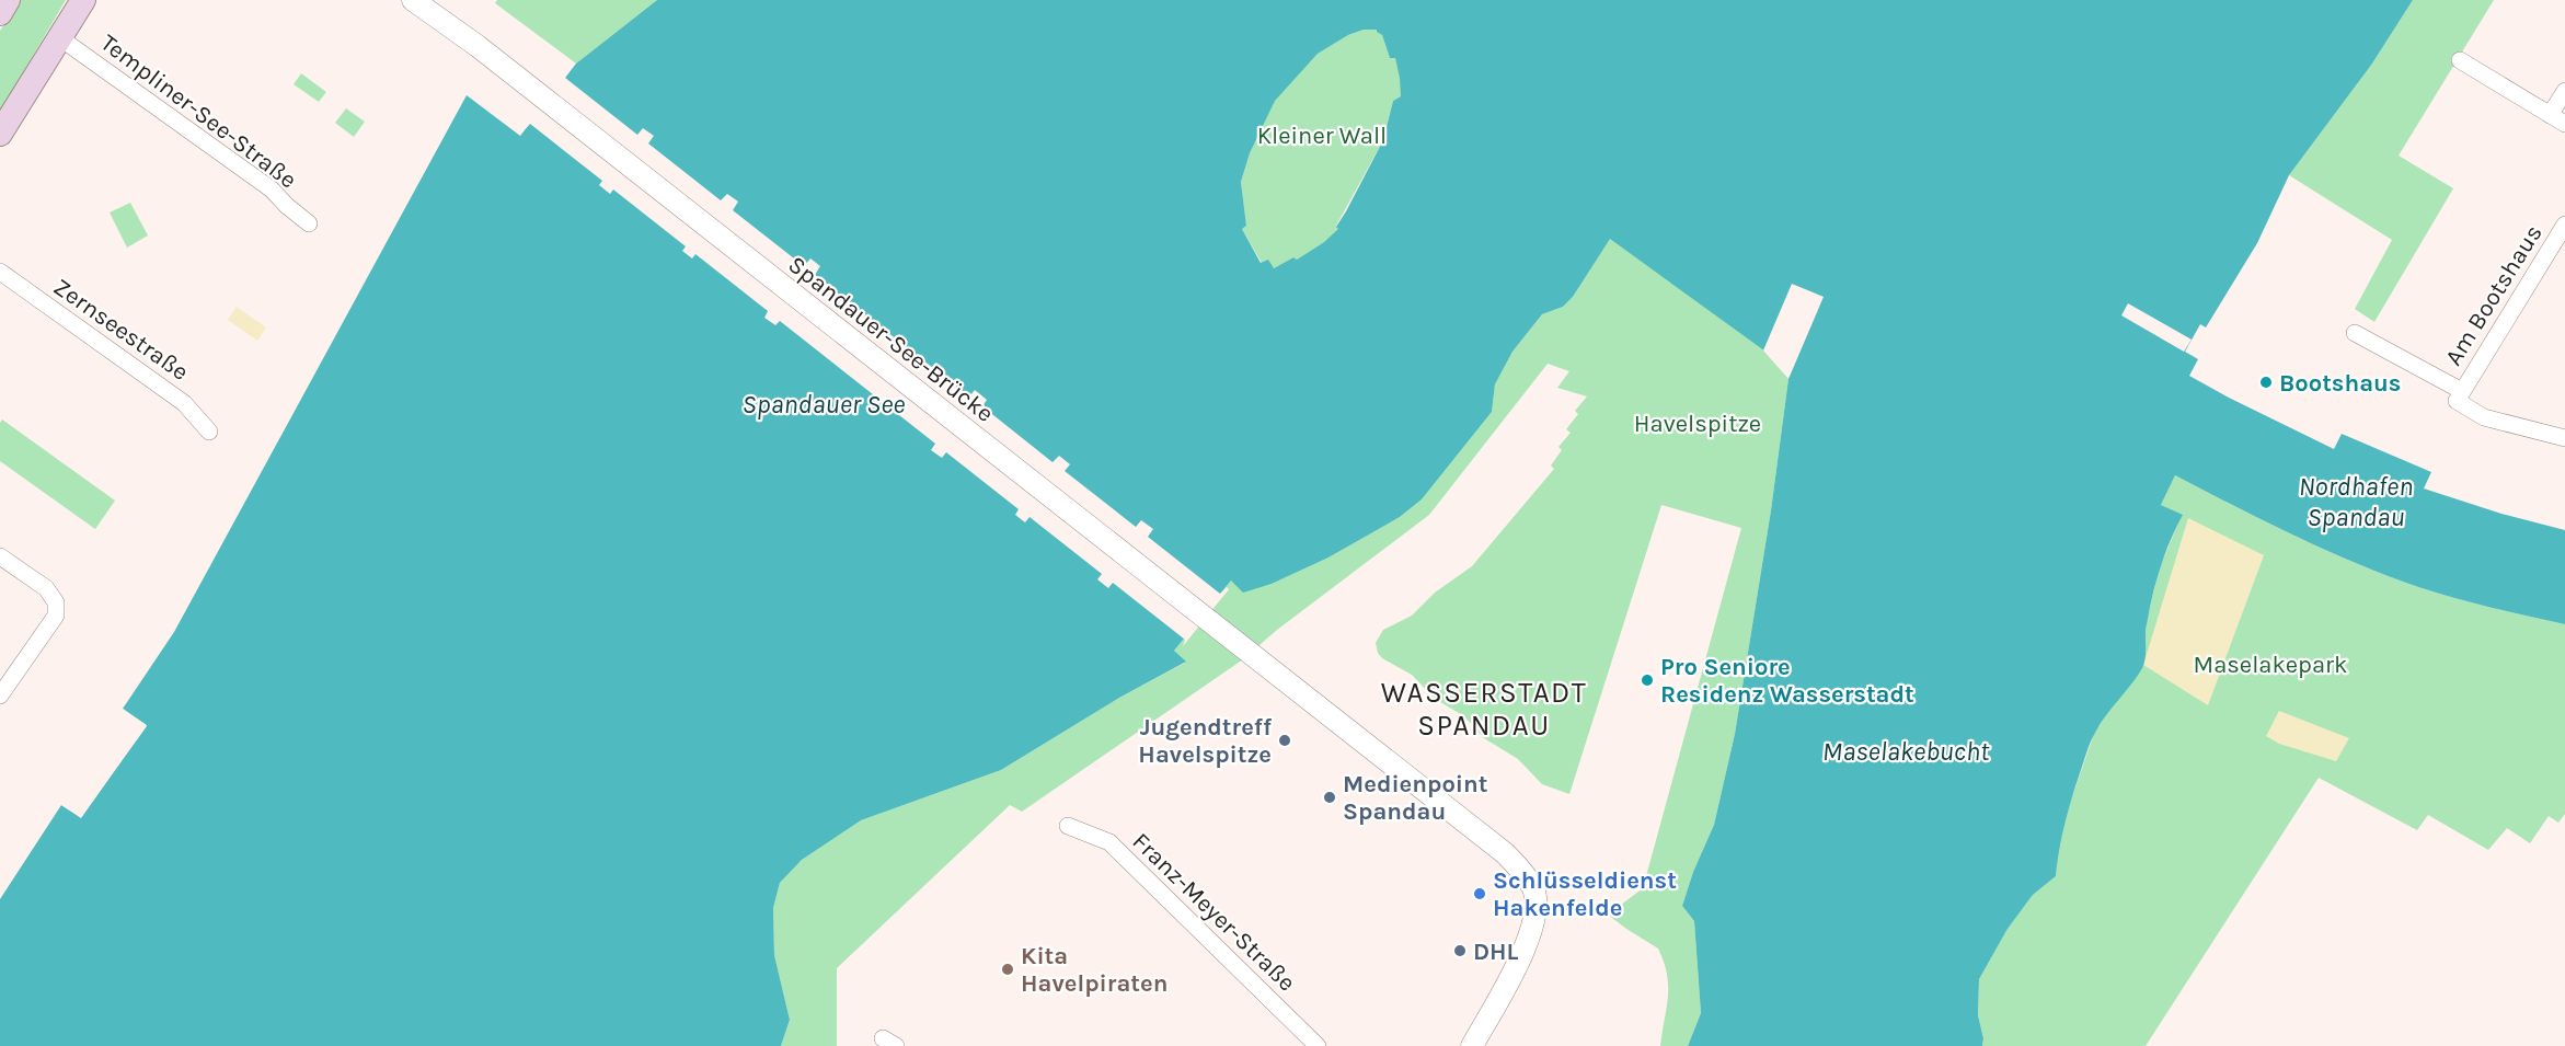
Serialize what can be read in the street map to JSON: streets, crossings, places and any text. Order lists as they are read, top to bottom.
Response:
{
  "streets": {
    "street": [
      "Templiner-See-Straße",
      "Am Bootshaus",
      "Zernseestraße",
      "Spandauer-See-Brücke",
      "Franz-Meyer-Straße"
    ]
  },
  "districts": ["WASSERSTADT SPANDAU"],
  "water": ["Spandauer See", "Nordhafen Spandau", "Maselakebucht"],
  "parks": ["Kleiner Wall", "Havelspitze", "Maselakepark"],
  "places": [
    "Bootshaus",
    "Pro Seniore Residenz Wasserstadt",
    "Jugendtreff Havelspitze",
    "Medienpoint Spandau",
    "Schlüsseldienst Hakenfelde",
    "DHL",
    "Kita Havelpiraten"
  ]
}
